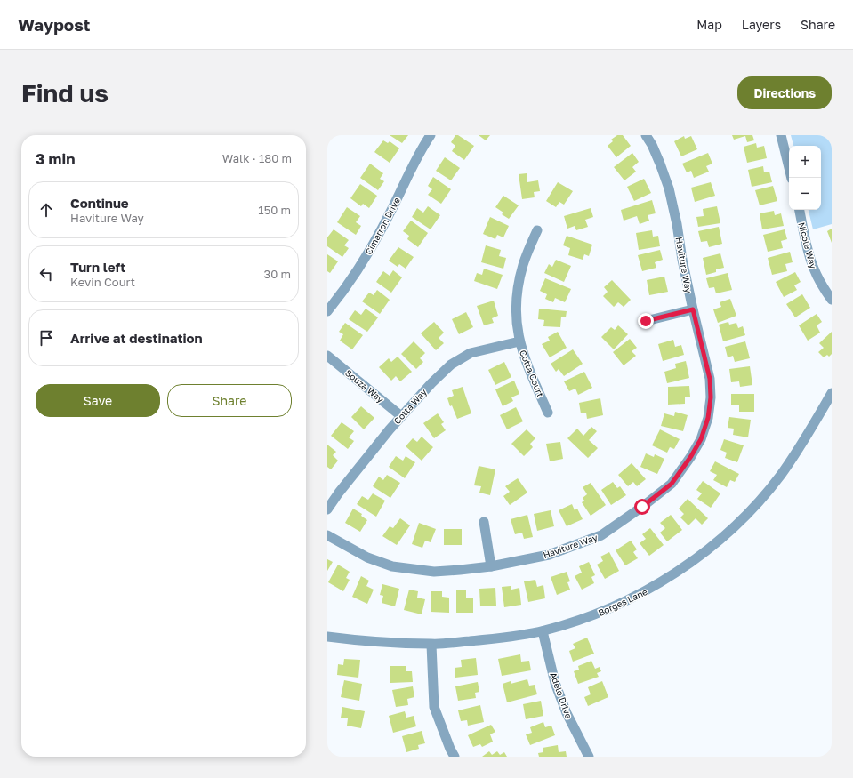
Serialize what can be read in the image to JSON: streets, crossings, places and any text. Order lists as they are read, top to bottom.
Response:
{
  "streets": {
    "street": [
      "Cimarron Drive",
      "Nicole Way",
      "Haviture Way",
      "Cotta Court",
      "Souza Way",
      "Cotta Way",
      "Borges Lane",
      "Adele Drive"
    ]
  },
  "crossings": [
    ["Cotta Court", "Cotta Way"],
    ["Souza Way", "Cotta Way"],
    ["Borges Lane", "Adele Drive"]
  ],
  "page": {
    "header": "Waypost",
    "nav": ["Map", "Layers", "Share"],
    "buttons": [
      "Directions",
      ["Save", "Share"]
    ],
    "title": "Find us",
    "heading": ["3 min", "Walk · 180 m"],
    "map_buttons": ["+", "−"],
    "list": [
      ["Continue", "Haviture Way", "150 m"],
      ["Turn left", "Kevin Court", "30 m"],
      "Arrive at destination"
    ]
  }
}
